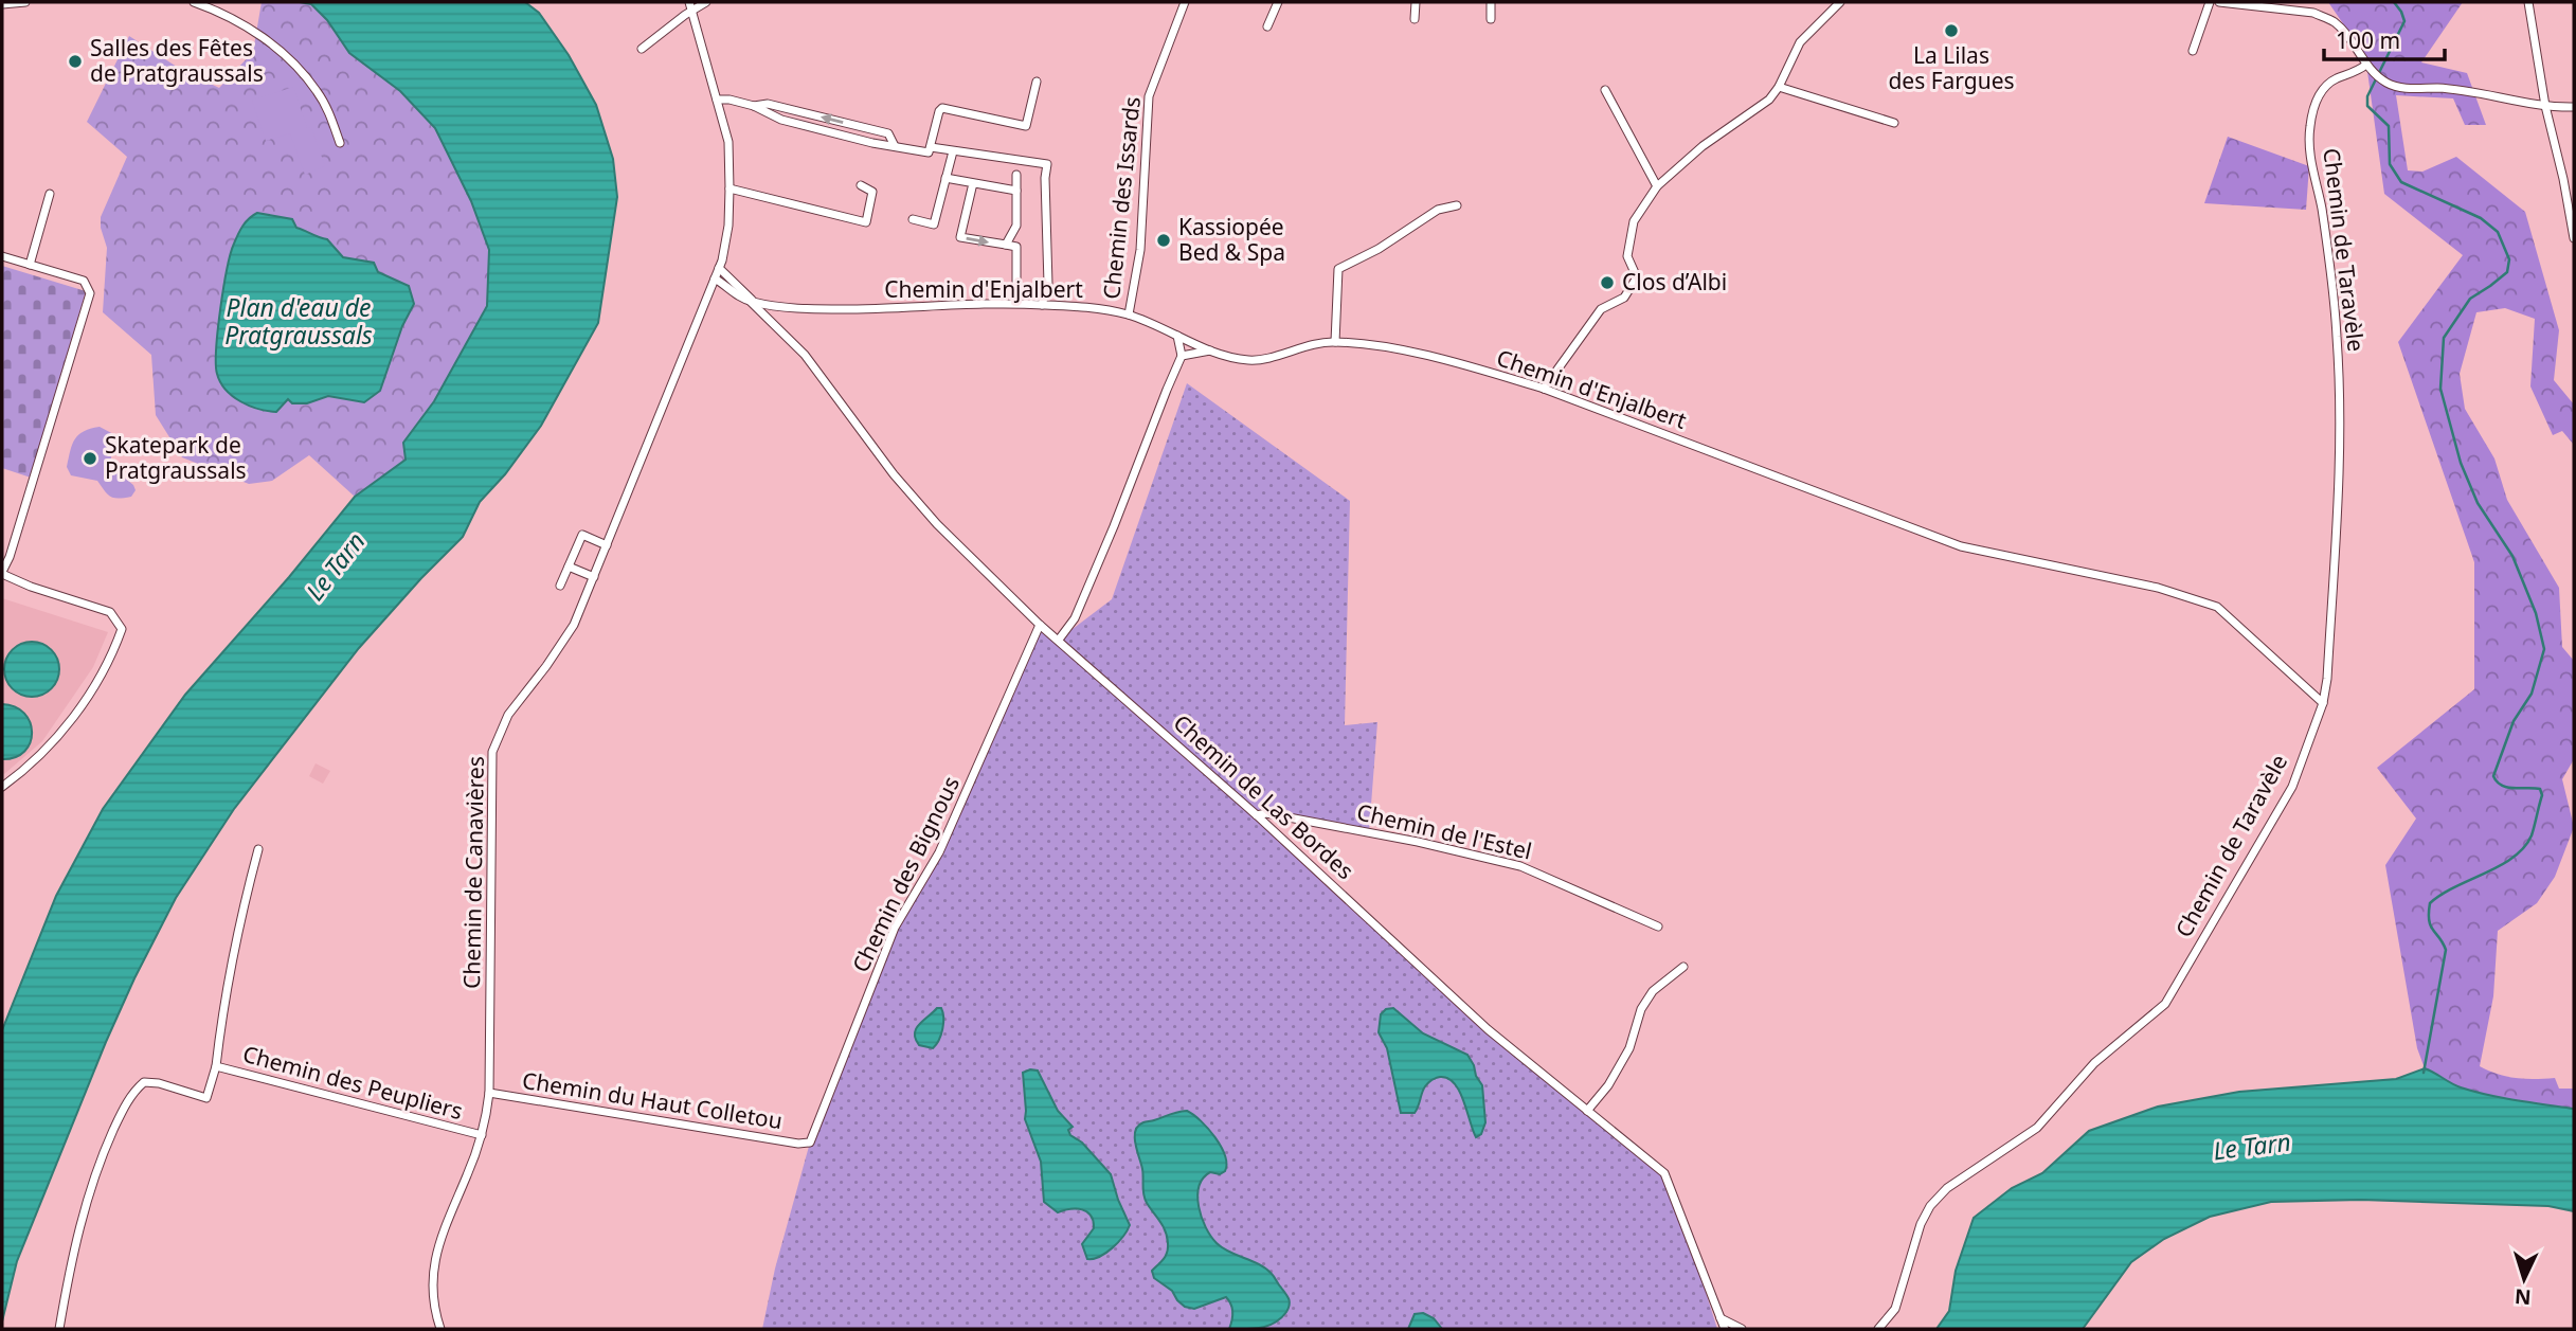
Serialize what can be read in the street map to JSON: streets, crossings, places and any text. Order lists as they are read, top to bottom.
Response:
{
  "streets": {
    "street": [
      "Chemin des Issards",
      "Chemin de Taravèle",
      "Chemin d'Enjalbert",
      "Chemin de Las Bordes",
      "Chemin de l'Estel",
      "Chemin de Canavières",
      "Chemin des Bignous",
      "Chemin des Peupliers",
      "Chemin du Haut Colletou"
    ]
  },
  "crossings": [
    ["Chemin des Issards", "Chemin d'Enjalbert"],
    ["Chemin de Taravèle", "Chemin d'Enjalbert"],
    ["Chemin d'Enjalbert", "Chemin de Las Bordes"],
    ["Chemin d'Enjalbert", "Chemin de Canavières"],
    ["Chemin de Las Bordes", "Chemin de l'Estel"],
    ["Chemin de Las Bordes", "Chemin des Bignous"],
    ["Chemin de Canavières", "Chemin des Peupliers"],
    ["Chemin de Canavières", "Chemin du Haut Colletou"],
    ["Chemin des Bignous", "Chemin du Haut Colletou"]
  ],
  "water": ["Plan d'eau de Pratgraussals", "Le Tarn"],
  "places": [
    "La Lilas des Fargues",
    "Salles des Fêtes de Pratgraussals",
    "Kassiopée Bed & Spa",
    "Clos d’Albi",
    "Skatepark de Pratgraussals"
  ],
  "scale_bar": "100 m",
  "north": "bottom"
}
